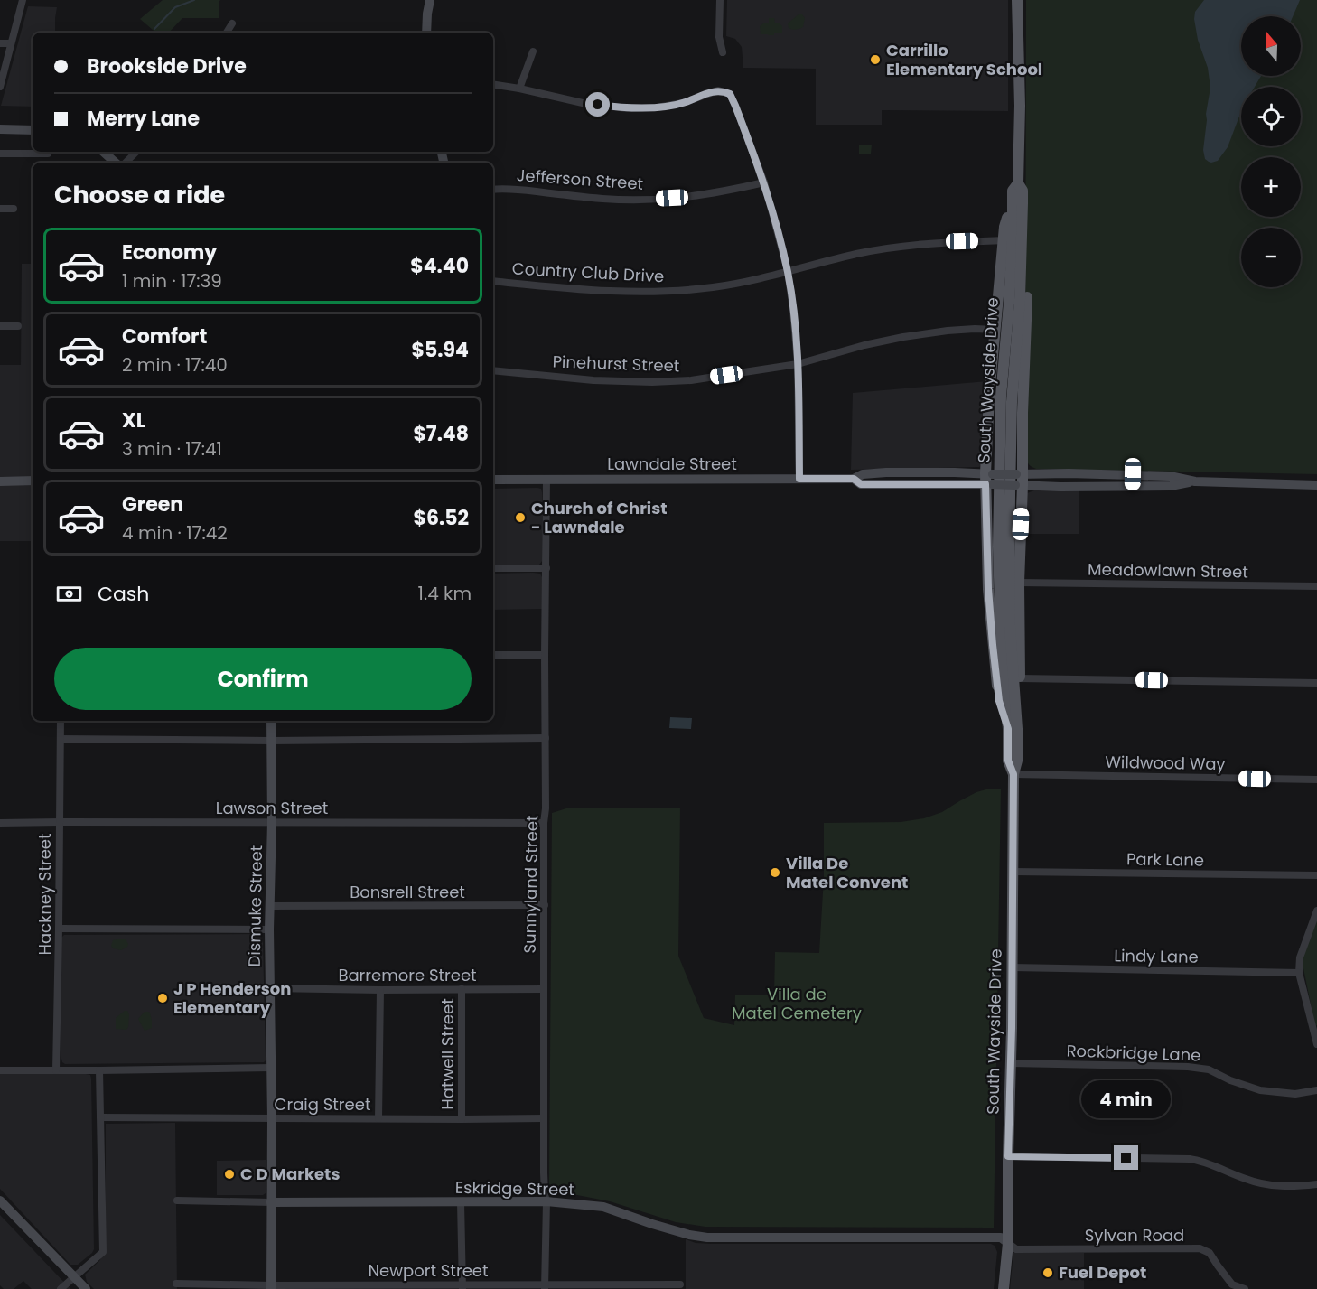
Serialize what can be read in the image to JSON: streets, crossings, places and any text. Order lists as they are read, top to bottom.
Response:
{
  "streets": {
    "main road": ["South Wayside Drive"],
    "street": [
      "Jefferson Street",
      "Country Club Drive",
      "Pinehurst Street",
      "Lawndale Street",
      "Meadowlawn Street",
      "Wildwood Way",
      "Lawson Street",
      "Park Lane",
      "Sunnyland Street",
      "Bonsrell Street",
      "Hackney Street",
      "Dismuke Street",
      "Lindy Lane",
      "Barremore Street",
      "Rockbridge Lane",
      "Hatwell Street",
      "Craig Street",
      "Eskridge Street",
      "Sylvan Road",
      "Newport Street"
    ]
  },
  "crossings": [
    ["South Wayside Drive", "Wildwood Way"],
    ["South Wayside Drive", "Park Lane"],
    ["South Wayside Drive", "Lindy Lane"],
    ["South Wayside Drive", "Rockbridge Lane"],
    ["South Wayside Drive", "Eskridge Street"],
    ["South Wayside Drive", "Sylvan Road"],
    ["Lawndale Street", "Sunnyland Street"],
    ["Lawson Street", "Sunnyland Street"],
    ["Lawson Street", "Hackney Street"],
    ["Lawson Street", "Dismuke Street"],
    ["Sunnyland Street", "Bonsrell Street"],
    ["Sunnyland Street", "Barremore Street"],
    ["Sunnyland Street", "Craig Street"],
    ["Sunnyland Street", "Eskridge Street"],
    ["Sunnyland Street", "Newport Street"],
    ["Bonsrell Street", "Dismuke Street"],
    ["Dismuke Street", "Barremore Street"],
    ["Dismuke Street", "Craig Street"],
    ["Dismuke Street", "Eskridge Street"],
    ["Dismuke Street", "Newport Street"],
    ["Barremore Street", "Hatwell Street"],
    ["Hatwell Street", "Craig Street"],
    ["Eskridge Street", "Sylvan Road"]
  ],
  "parks": ["Villa de Matel Cemetery"],
  "places": [
    "Carrillo Elementary School",
    "Church of Christ - Lawndale",
    "Villa De Matel Convent",
    "J P Henderson Elementary",
    "C D Markets",
    "Fuel Depot"
  ],
  "north": "top",
  "page": {
    "map_buttons": ["+", "−"],
    "banner": ["Brookside Drive", "Merry Lane"],
    "heading": "Choose a ride",
    "list": [
      {
        "name": "Economy",
        "note": "1 min · 17:39",
        "value": "$4.40"
      },
      {
        "name": "Comfort",
        "note": "2 min · 17:40",
        "value": "$5.94"
      },
      {
        "name": "XL",
        "note": "3 min · 17:41",
        "value": "$7.48"
      },
      {
        "name": "Green",
        "note": "4 min · 17:42",
        "value": "$6.52"
      }
    ],
    "pay": ["Cash", "1.4 km"],
    "buttons": "Confirm",
    "bubble": "4 min"
  }
}
